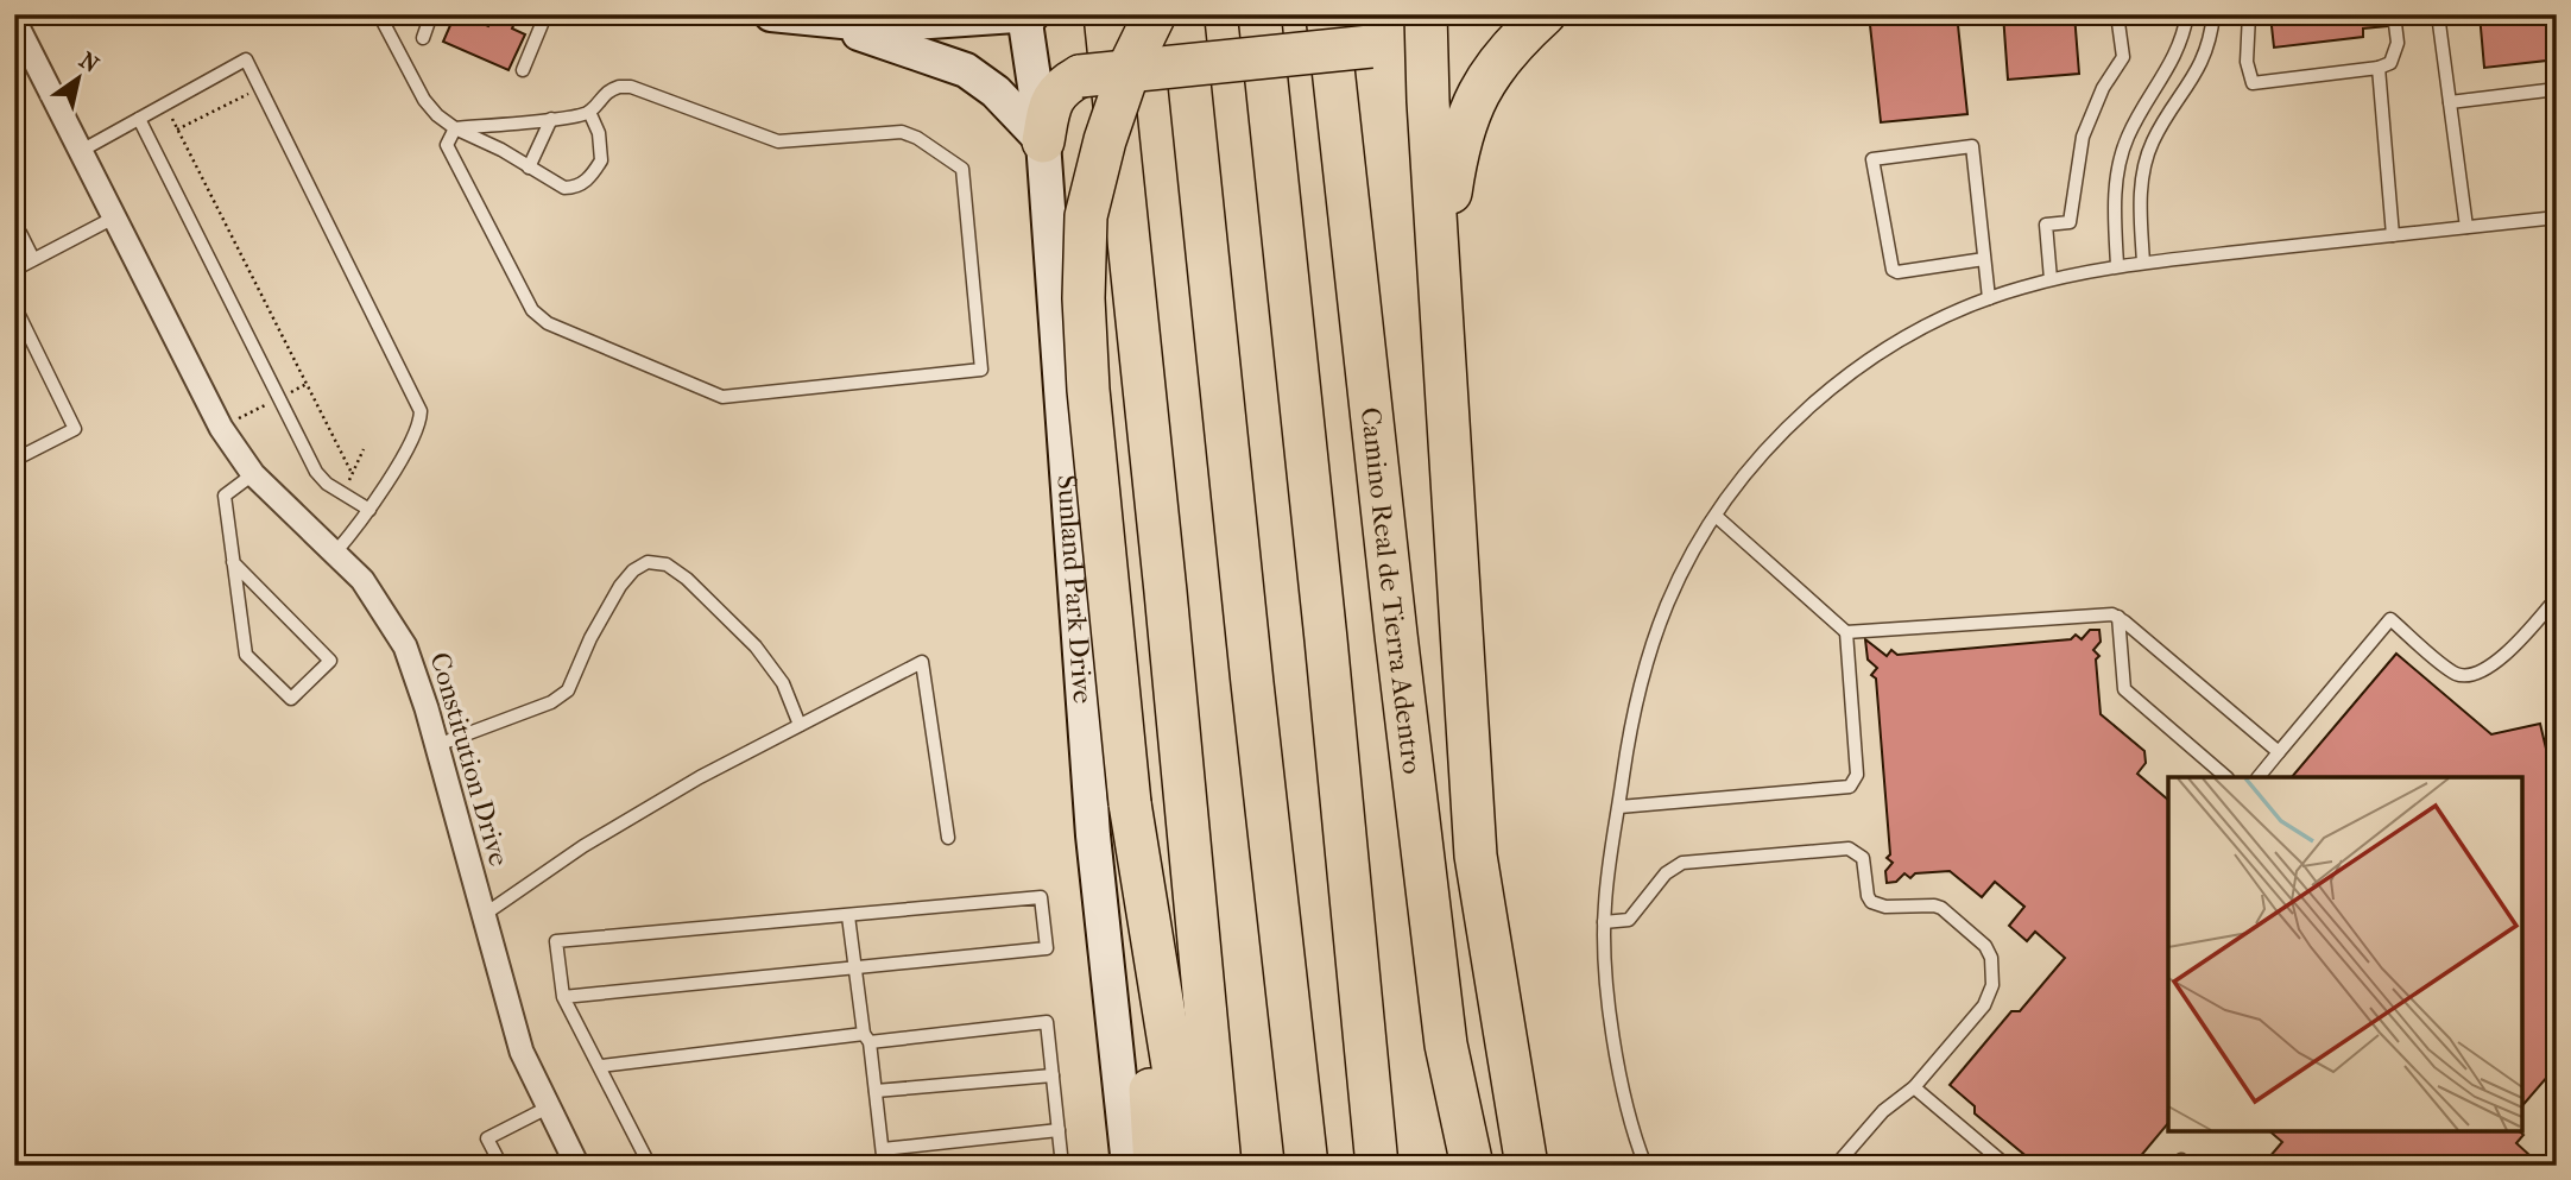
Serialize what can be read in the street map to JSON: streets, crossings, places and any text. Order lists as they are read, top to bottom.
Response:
{
  "streets": {
    "highway": ["Camino Real de Tierra Adentro"],
    "main road": ["Sunland Park Drive"],
    "street": ["Constitution Drive"]
  },
  "north": "top right"
}
